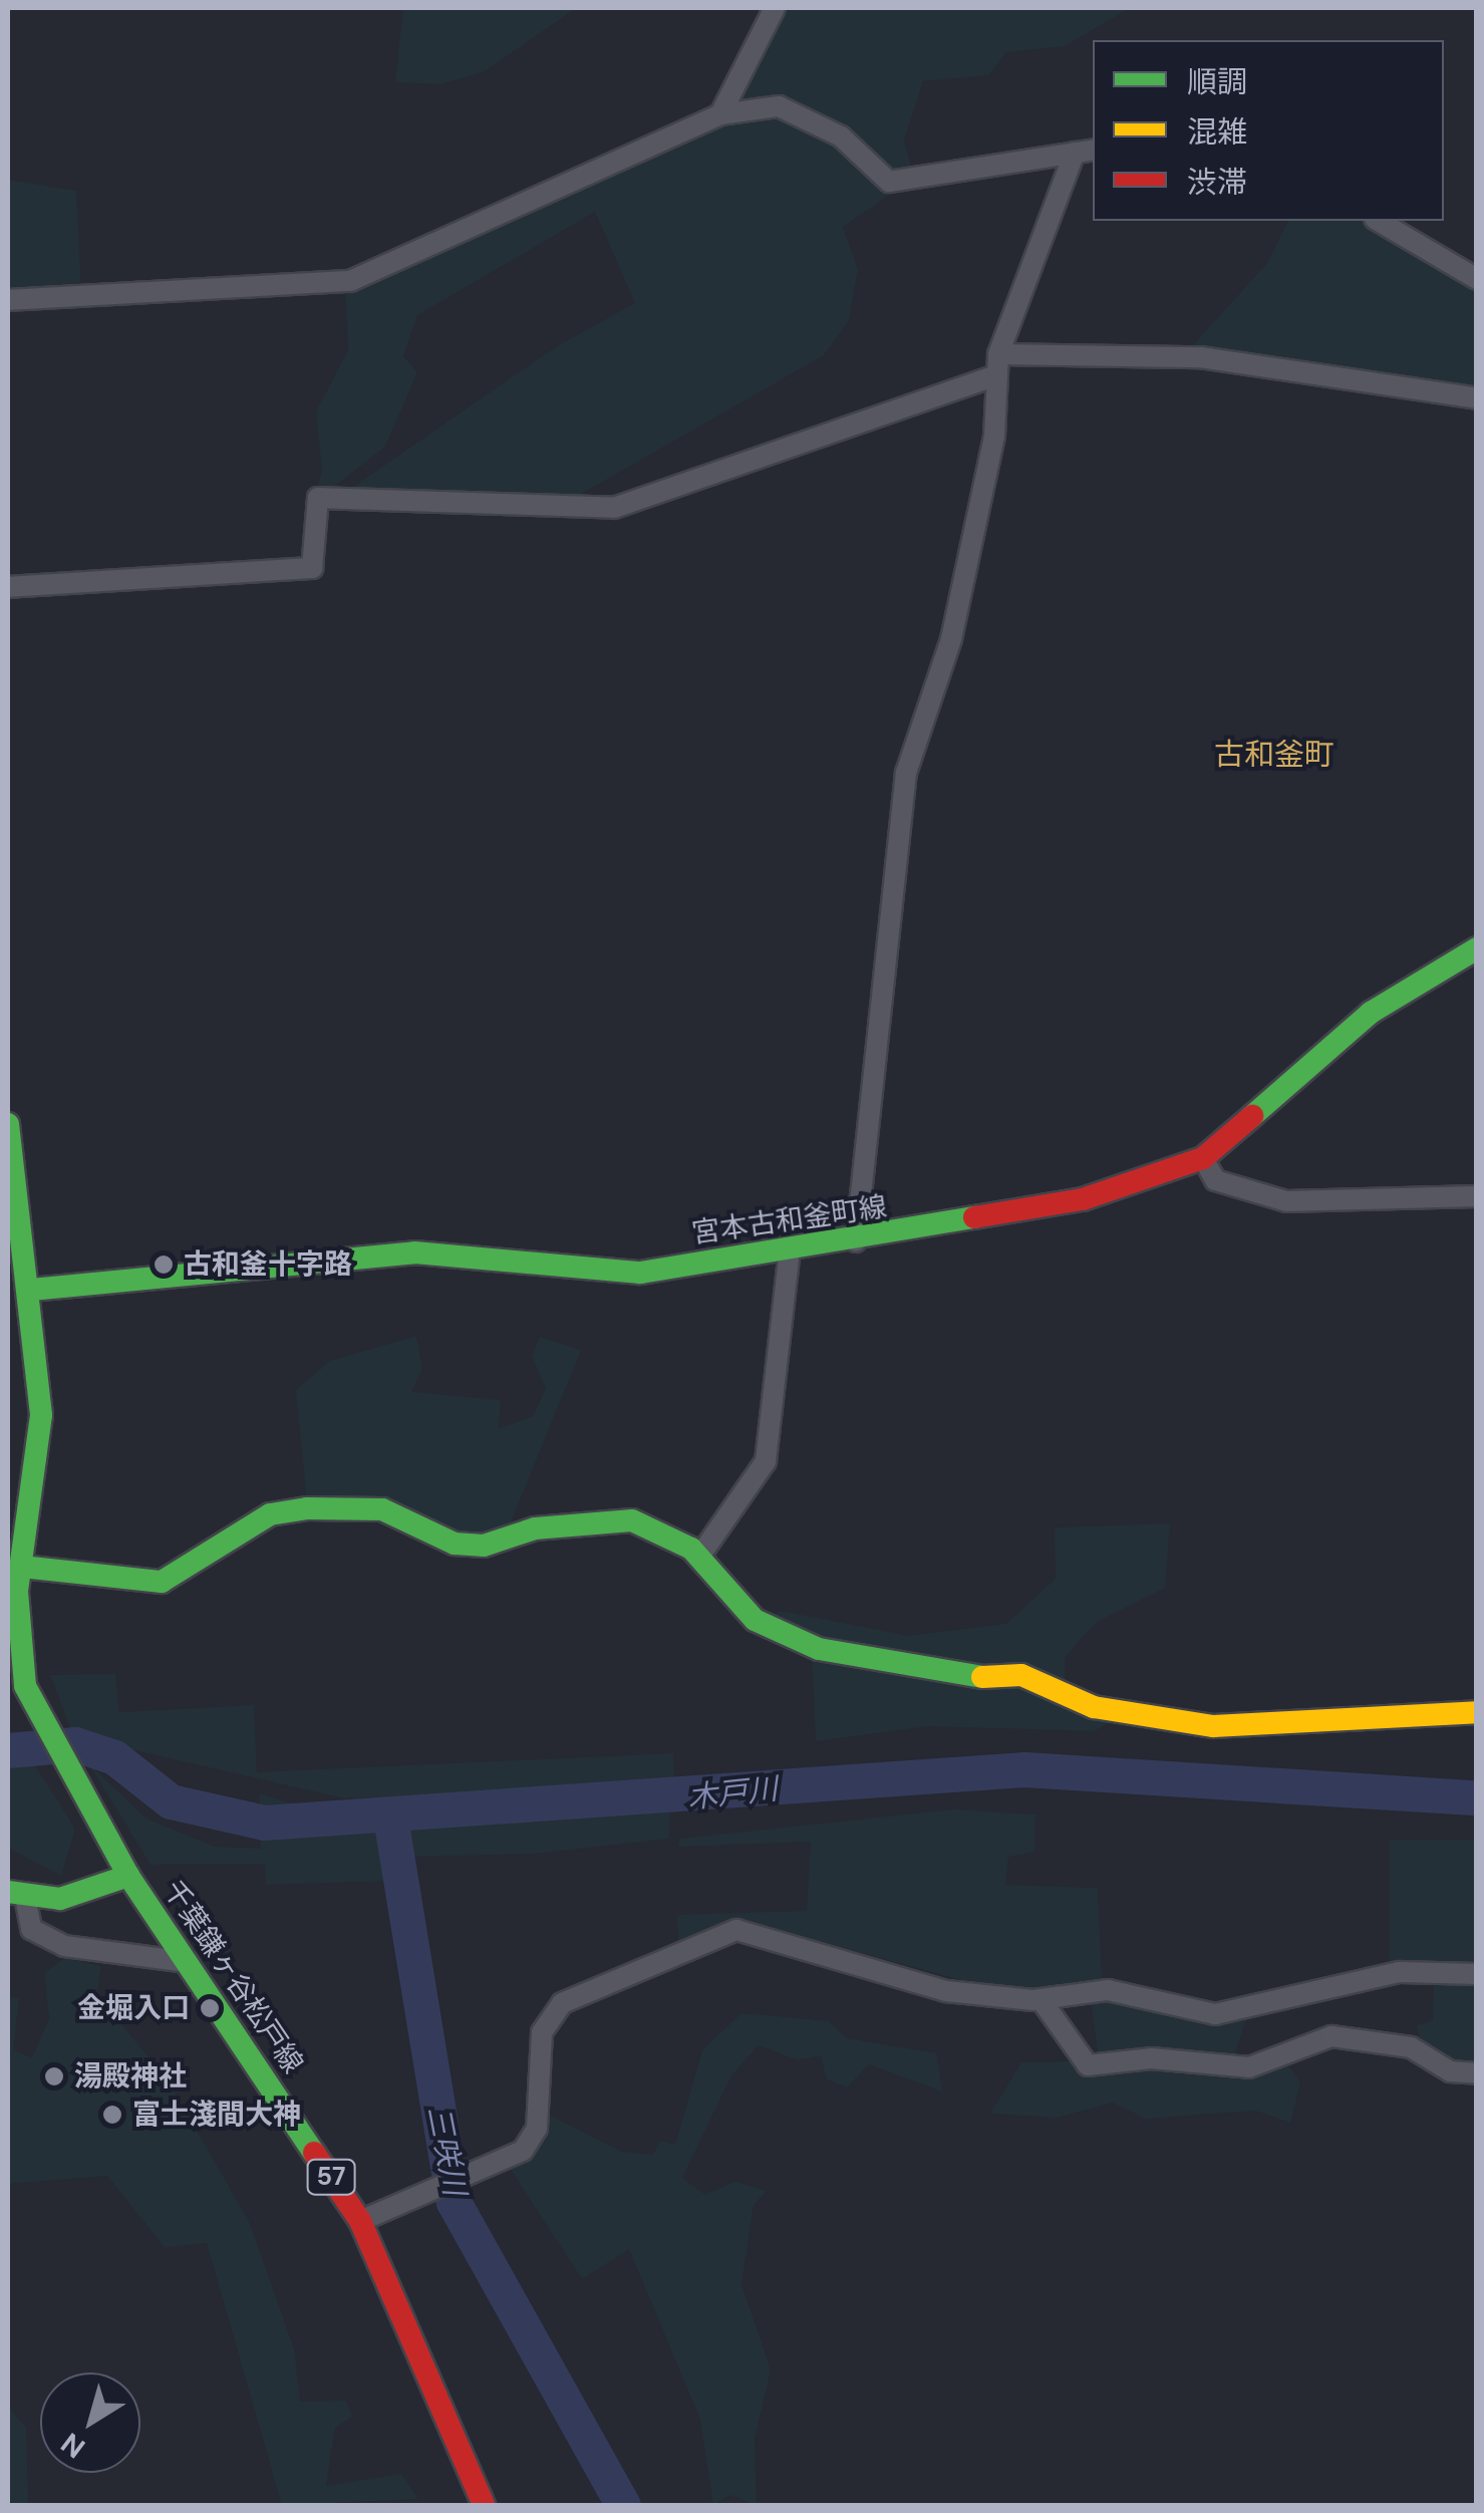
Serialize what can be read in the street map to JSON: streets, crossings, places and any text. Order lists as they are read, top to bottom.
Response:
{
  "streets": {
    "street": ["宮本古和釜町線", "千葉鎌ヶ谷松戸線", "57"]
  },
  "crossings": [
    ["宮本古和釜町線", "57"],
    ["千葉鎌ヶ谷松戸線", "57"]
  ],
  "districts": ["古和釜町"],
  "water": ["木戸川", "三咲川"],
  "places": [
    "古和釜十字路",
    "金堀入口",
    "湯殿神社",
    "富士淺間大神"
  ],
  "legend": ["順調", "混雑", "渋滞"],
  "north": "bottom left"
}
